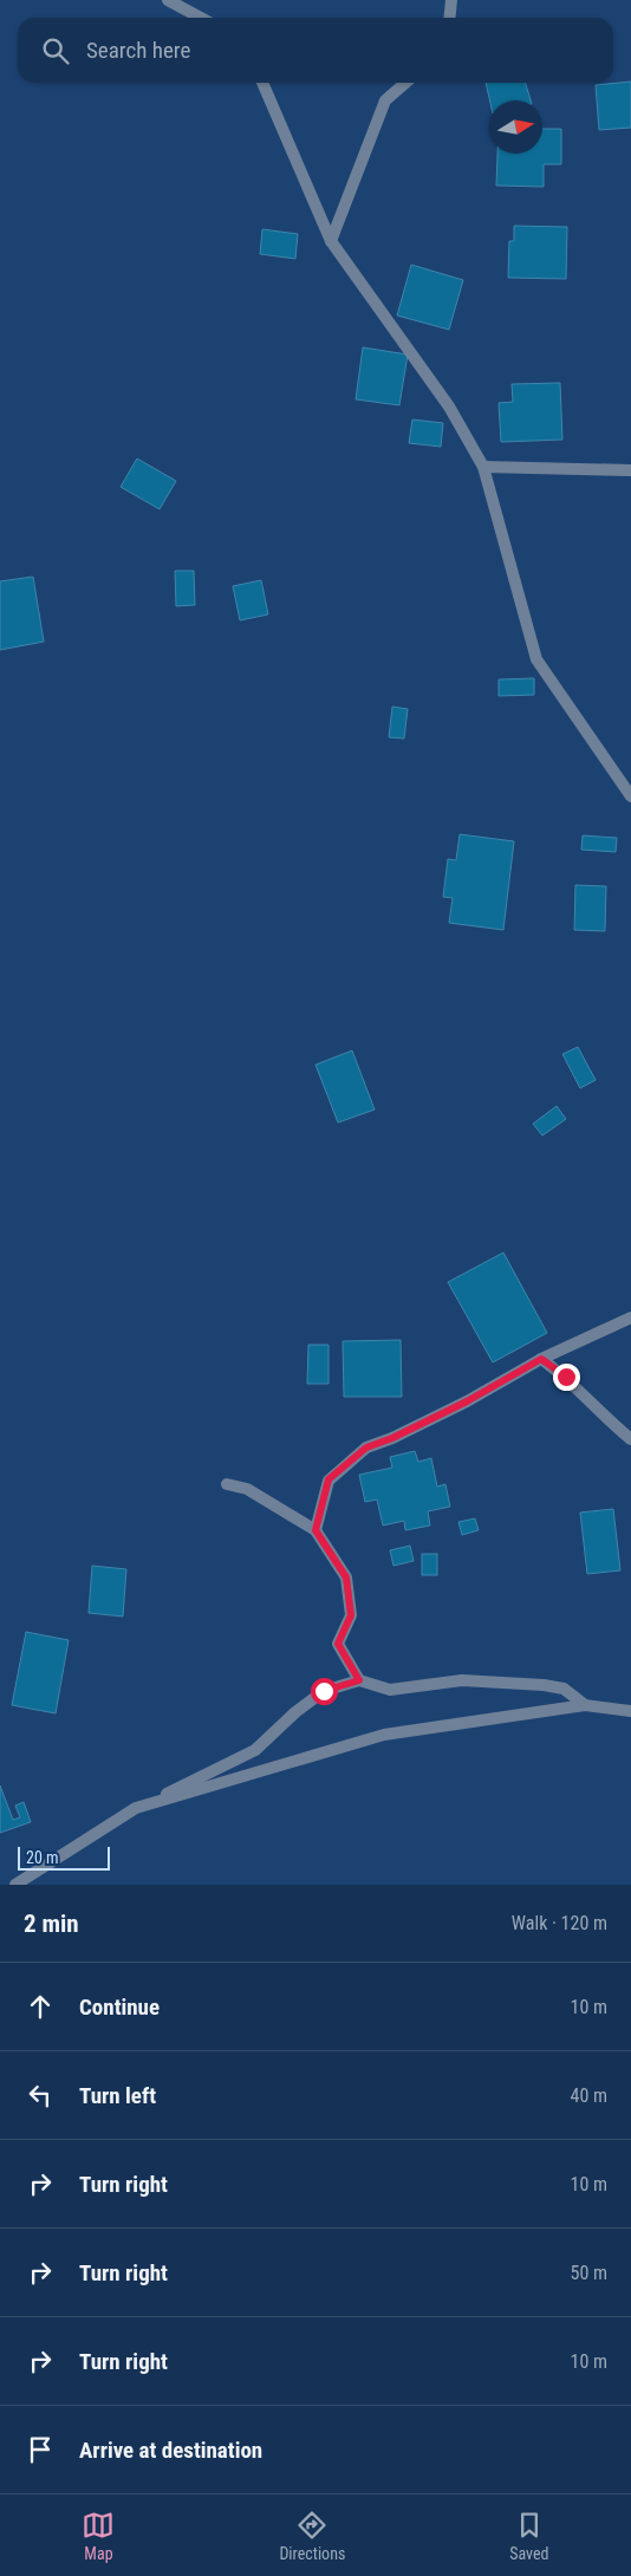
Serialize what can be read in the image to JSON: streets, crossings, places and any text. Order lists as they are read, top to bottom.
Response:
{
  "scale_bar": "20 m",
  "north": "right",
  "page": {
    "search": "Search here",
    "scale": "20 m",
    "heading": ["2 min", "Walk · 120 m"],
    "list": [
      ["Continue", "10 m"],
      ["Turn left", "40 m"],
      ["Turn right", "10 m"],
      ["Turn right", "50 m"],
      ["Turn right", "10 m"],
      "Arrive at destination"
    ],
    "nav": ["Map", "Directions", "Saved"]
  }
}
